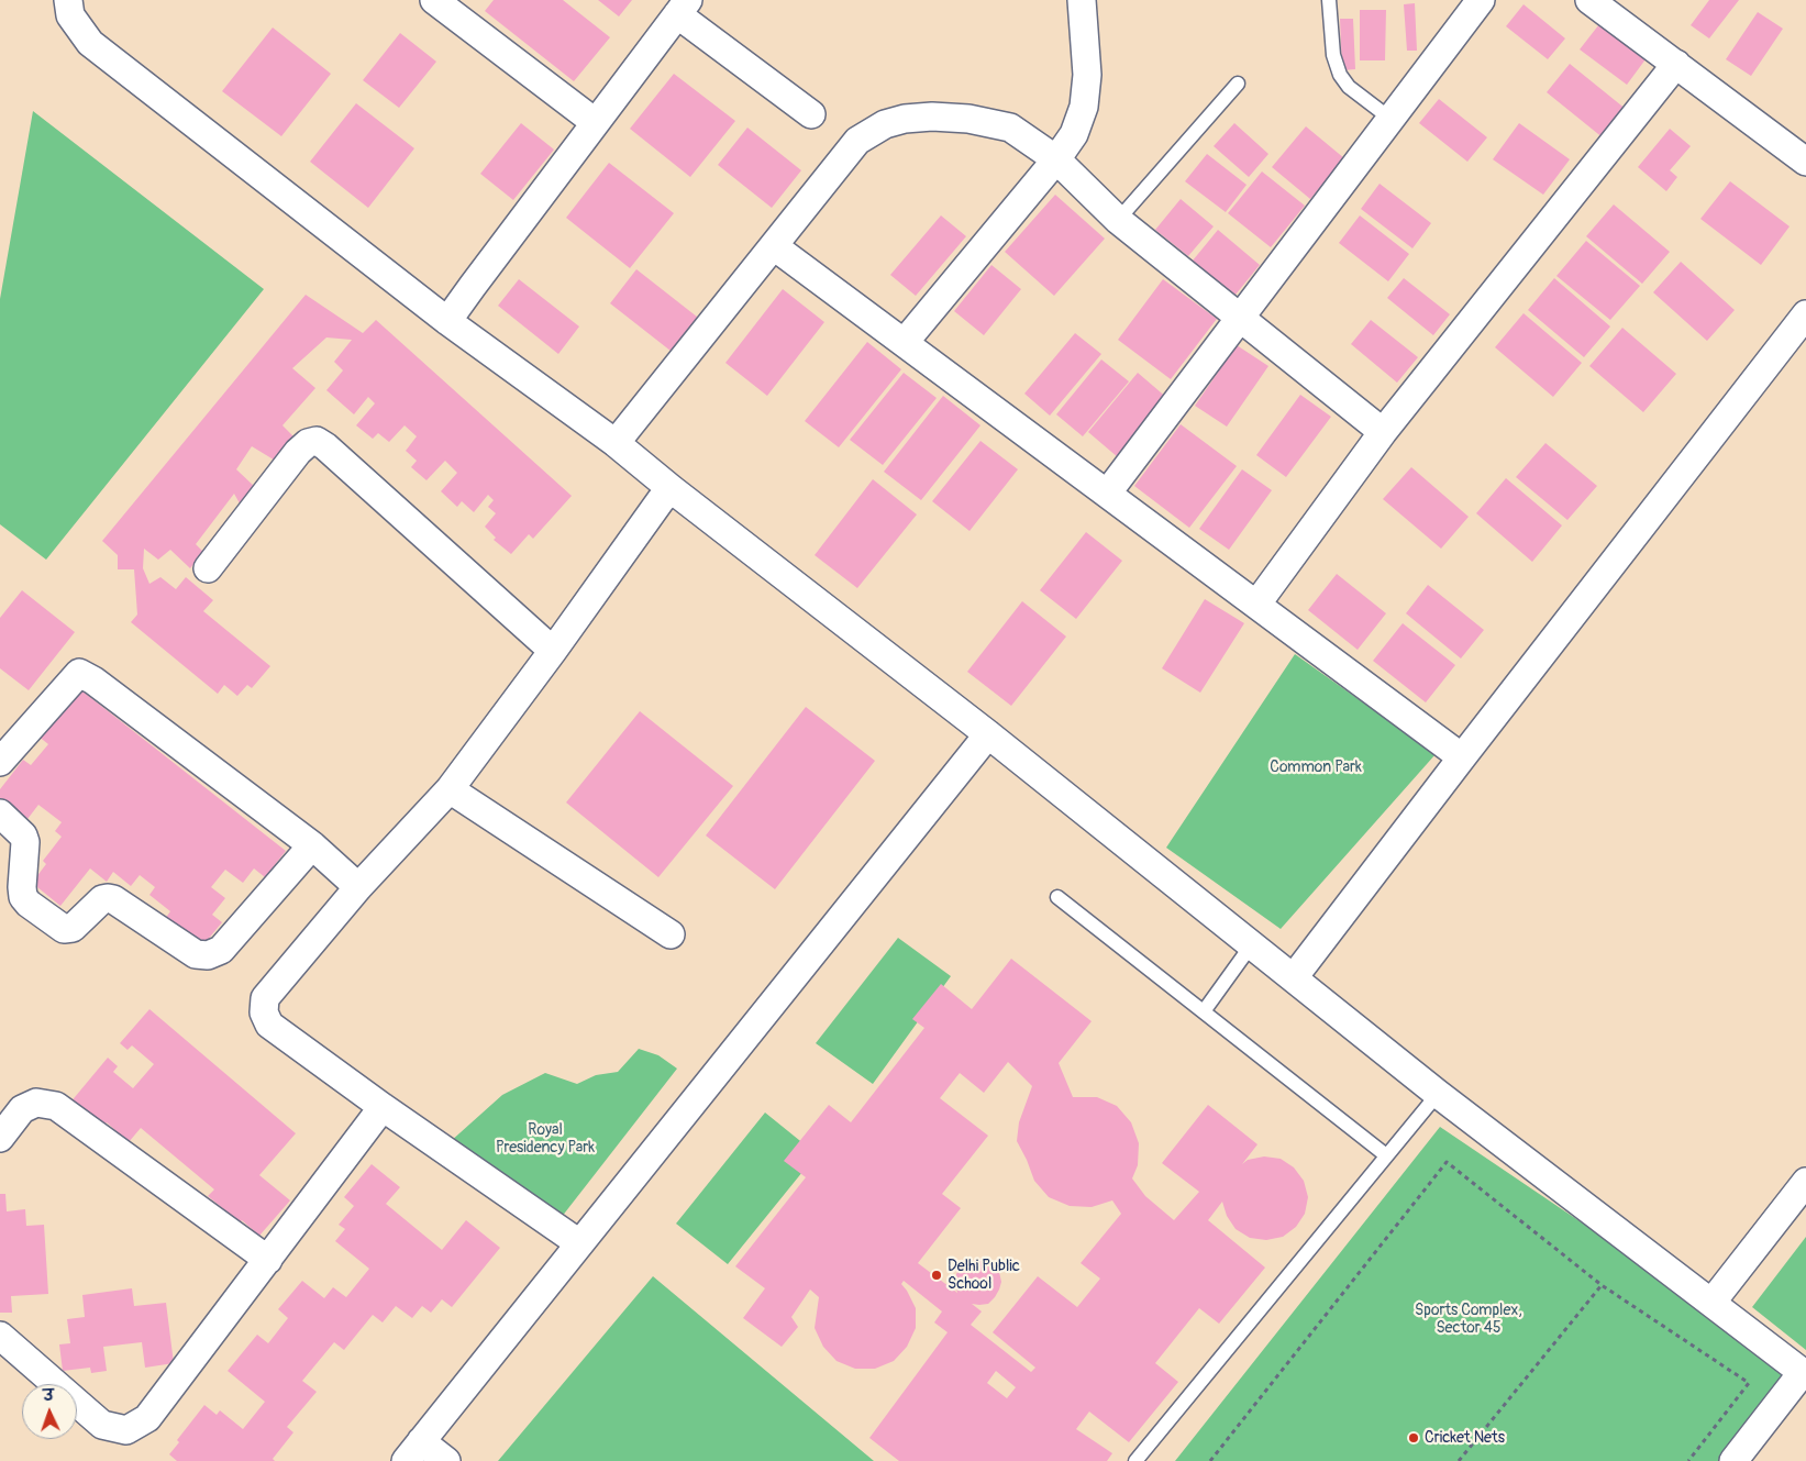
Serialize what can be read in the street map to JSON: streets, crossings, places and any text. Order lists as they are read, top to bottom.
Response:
{
  "parks": ["Common Park", "Royal Presidency Park", "Sports Complex, Sector 45"],
  "places": ["Delhi Public School", "Cricket Nets"],
  "north": "top"
}
